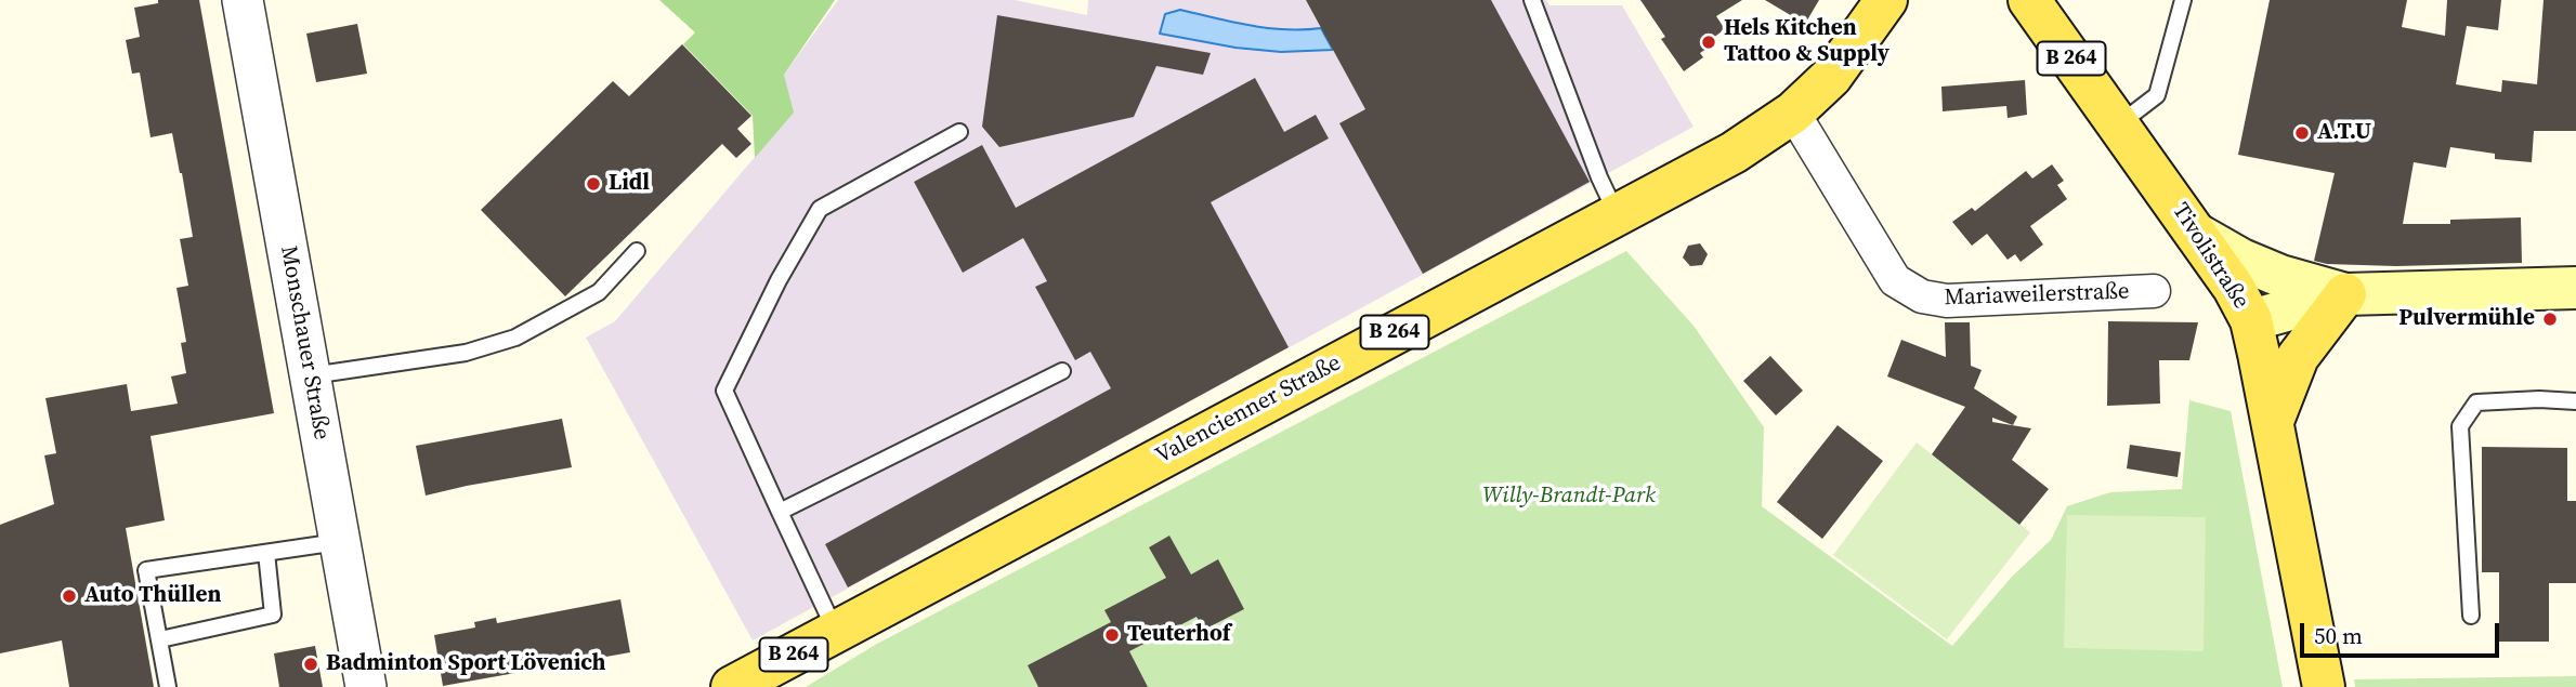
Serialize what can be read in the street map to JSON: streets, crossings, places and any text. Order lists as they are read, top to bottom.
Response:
{
  "streets": {
    "main road": ["B 264", "Tivolistraße", "Valencienner Straße"],
    "street": ["Mariaweilerstraße", "Monschauer Straße"]
  },
  "crossings": [
    ["Mariaweilerstraße", "Valencienner Straße"]
  ],
  "parks": ["Willy-Brandt-Park"],
  "places": [
    "Hels Kitchen Tattoo & Supply",
    "A.T.U",
    "Lidl",
    "Pulvermühle",
    "Auto Thüllen",
    "Teuterhof",
    "Badminton Sport Lövenich"
  ],
  "scale_bar": "50 m"
}
